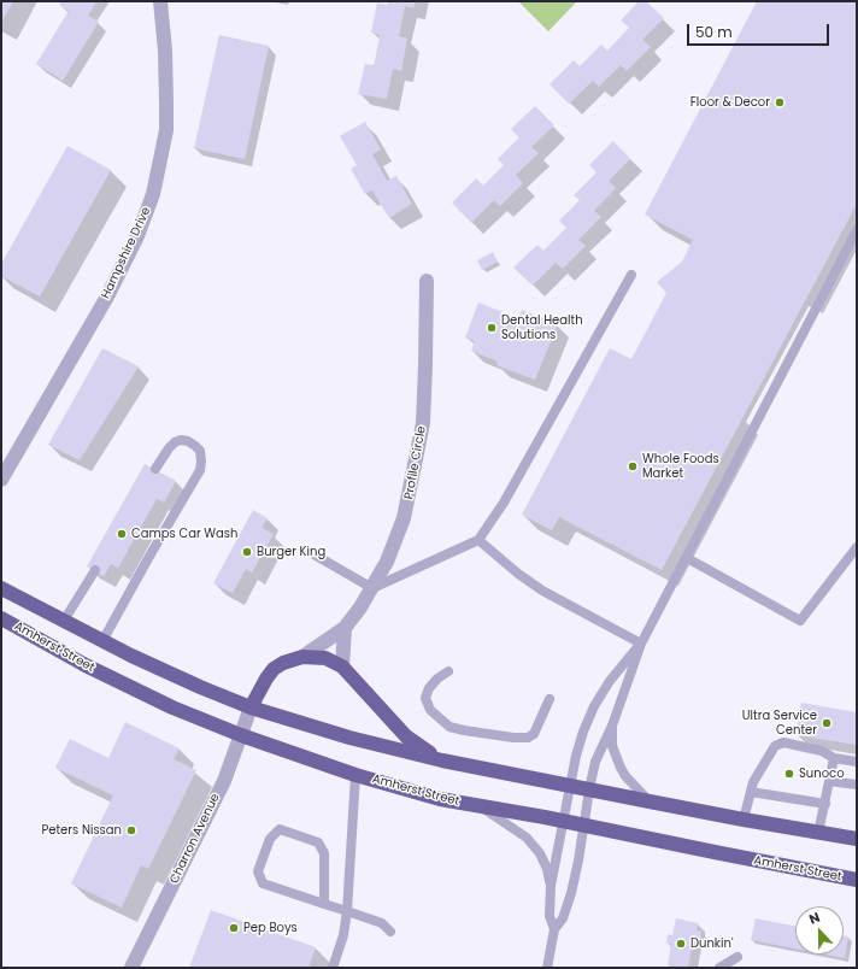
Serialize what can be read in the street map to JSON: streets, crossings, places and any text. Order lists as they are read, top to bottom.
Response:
{
  "streets": {
    "highway": ["Amherst Street"],
    "street": ["Hampshire Drive", "Profile Circle", "Charron Avenue"]
  },
  "crossings": [
    ["Amherst Street", "Charron Avenue"]
  ],
  "places": [
    "Floor & Decor",
    "Dental Health Solutions",
    "Whole Foods Market",
    "Camps Car Wash",
    "Burger King",
    "Ultra Service Center",
    "Sunoco",
    "Peters Nissan",
    "Pep Boys",
    "Dunkin'"
  ],
  "scale_bar": "50 m",
  "north": "top"
}
